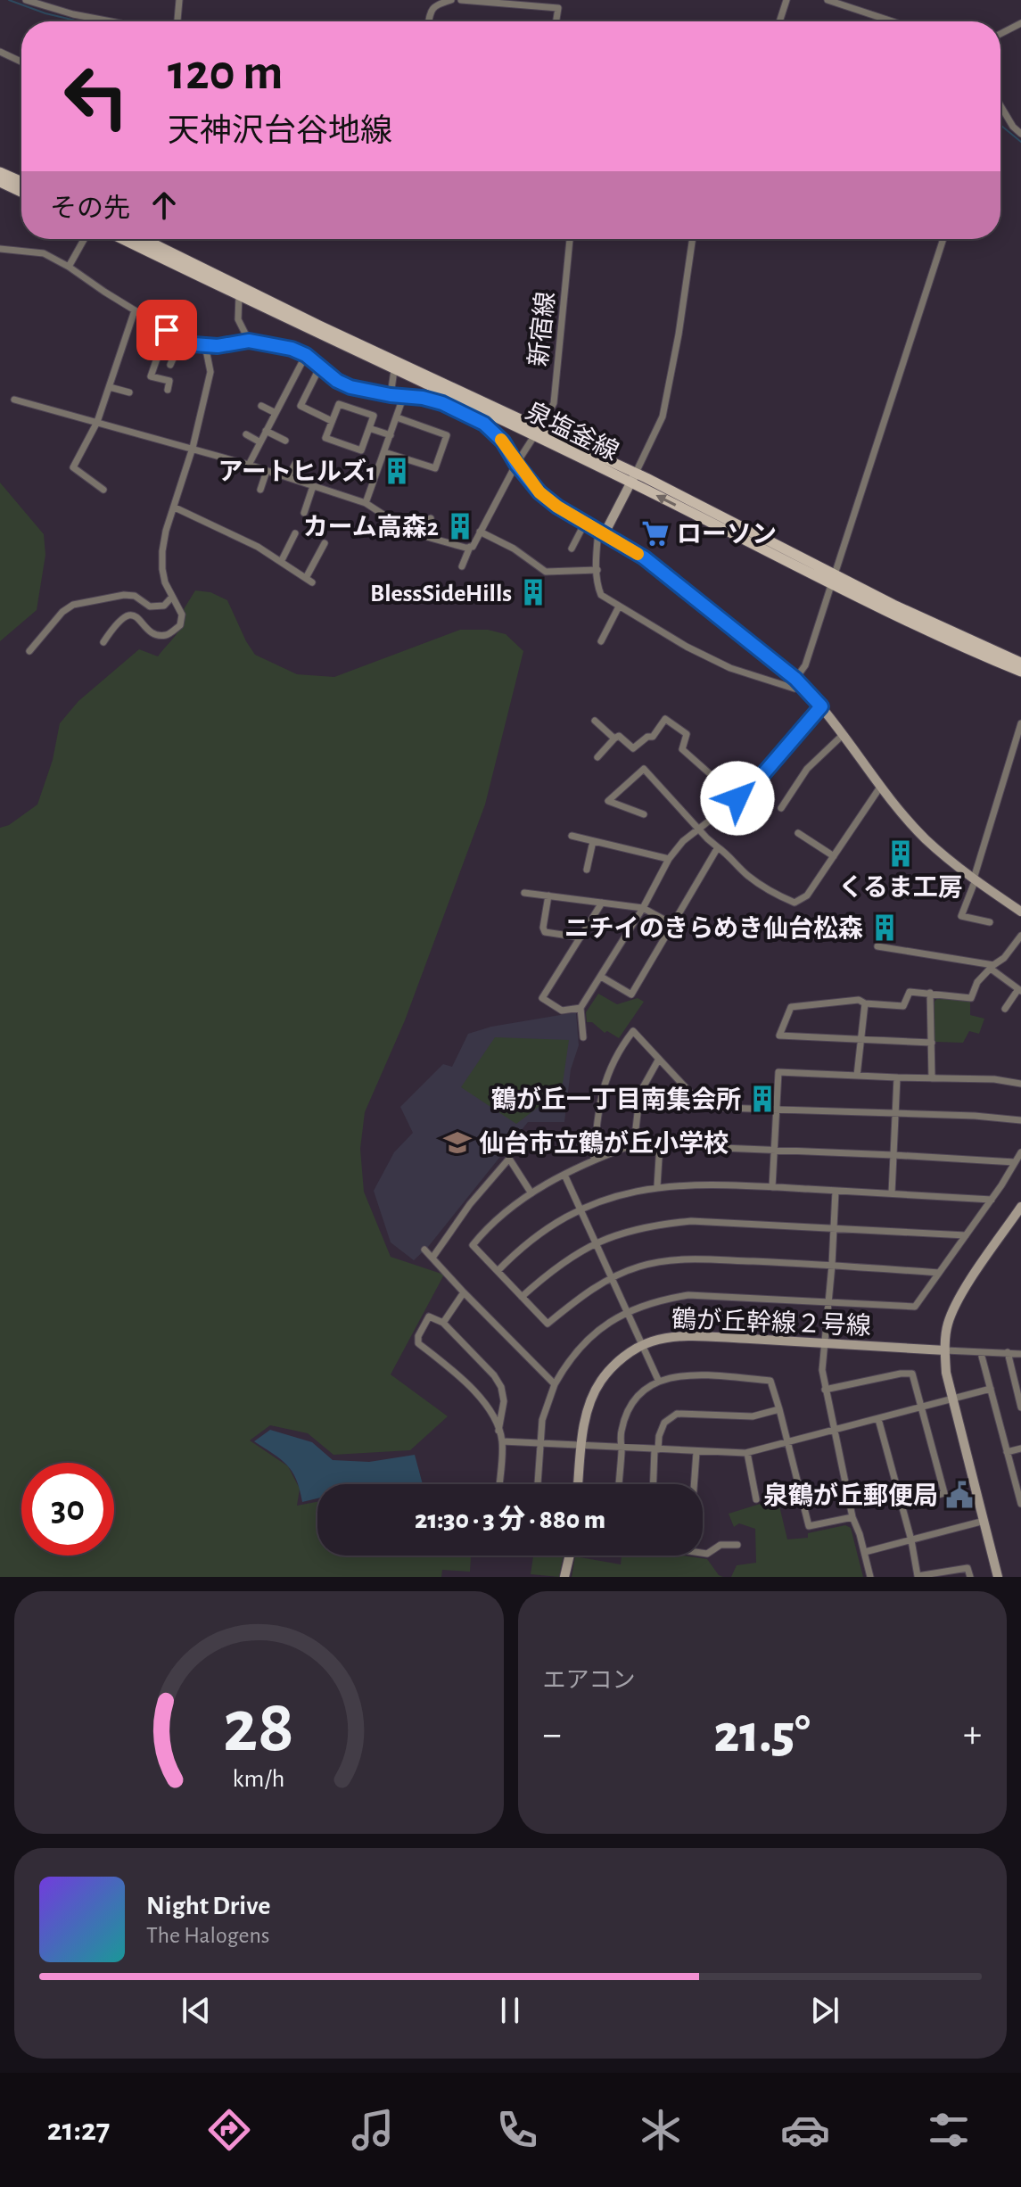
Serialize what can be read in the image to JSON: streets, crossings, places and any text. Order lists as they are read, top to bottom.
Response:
{
  "streets": {
    "main road": ["泉塩釜線"],
    "street": ["新宿線", "鶴が丘幹線２号線"]
  },
  "crossings": [
    ["新宿線", "泉塩釜線"]
  ],
  "places": {
    "building": [
      "アートヒルズ1",
      "カーム高森2",
      "BlessSideHills",
      "くるま工房",
      "ニチイのきらめき仙台松森",
      "鶴が丘一丁目南集会所"
    ],
    "supermarket": ["ローソン"],
    "school or university": ["仙台市立鶴が丘小学校"],
    "public building": ["泉鶴が丘郵便局"]
  },
  "page": {
    "turn": ["120 m", "天神沢台谷地線"],
    "then": "その先",
    "limit": "30",
    "trip": "21:30 · 3 分 · 880 m",
    "tile": "エアコン",
    "heat": ["−", "21.5°", "+"],
    "song": ["Night Drive", "The Halogens"],
    "tabs": "21:27",
    "gauge": ["28", "km/h"]
  }
}
